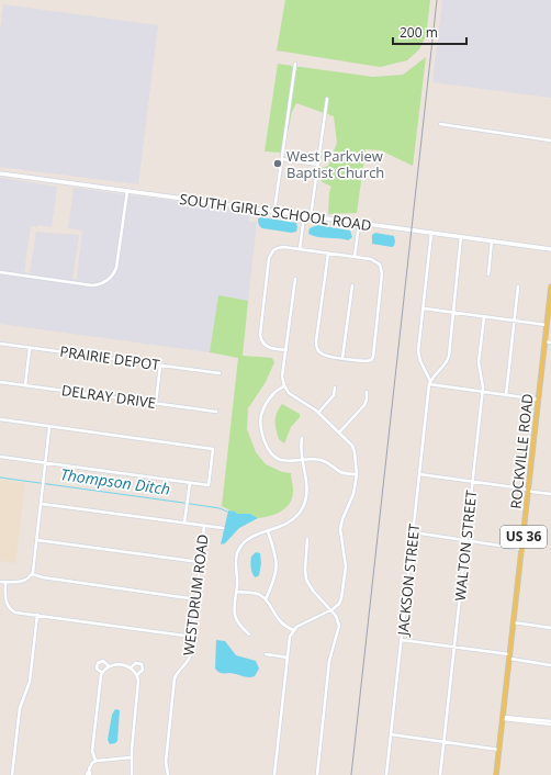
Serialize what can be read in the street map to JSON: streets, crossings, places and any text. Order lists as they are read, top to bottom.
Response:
{
  "streets": {
    "main road": ["SOUTH GIRLS SCHOOL ROAD", "ROCKVILLE ROAD", "US 36"],
    "street": [
      "PRAIRIE DEPOT",
      "DELRAY DRIVE",
      "WALTON STREET",
      "JACKSON STREET",
      "WESTDRUM ROAD"
    ]
  },
  "water": ["Thompson Ditch"],
  "places": ["West Parkview Baptist Church"],
  "scale_bar": "200 m"
}
